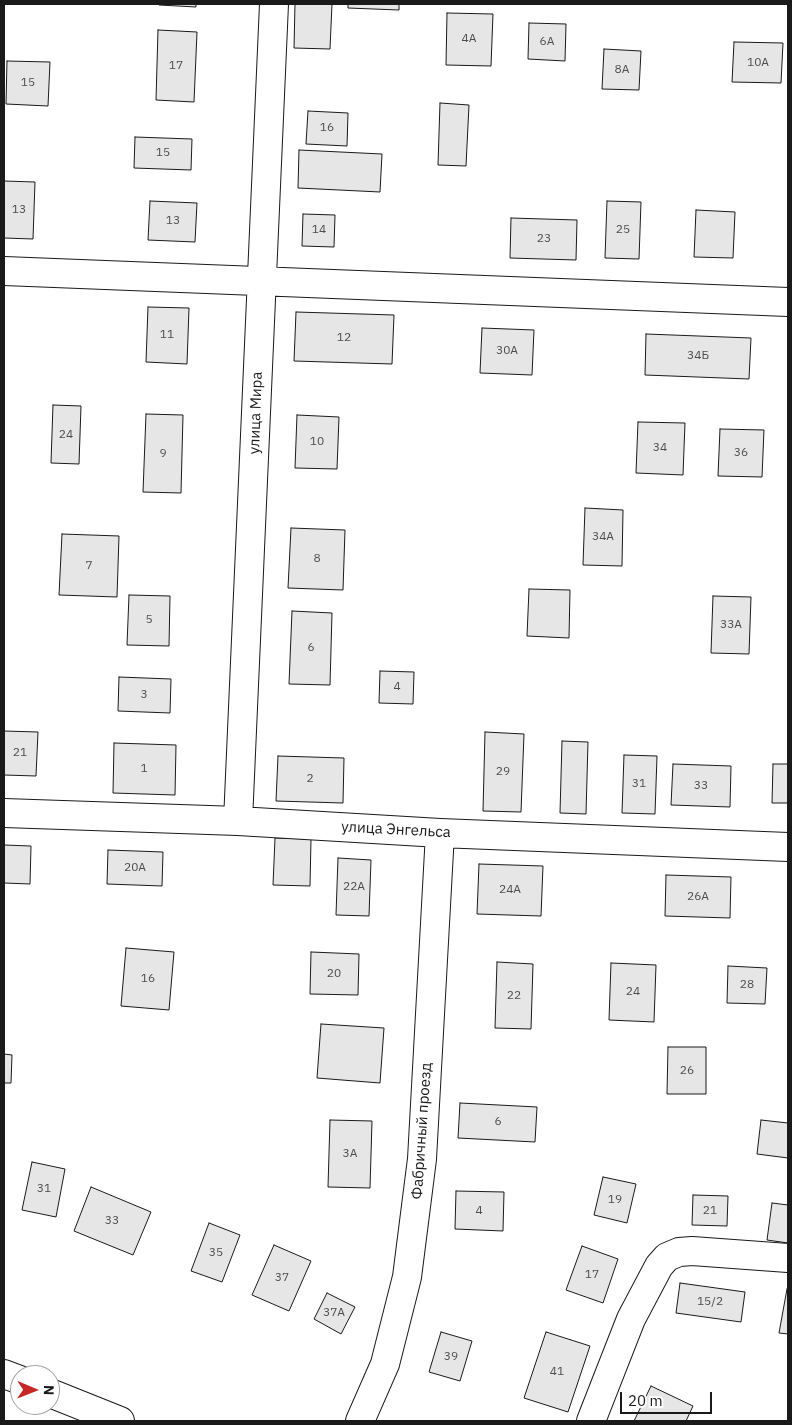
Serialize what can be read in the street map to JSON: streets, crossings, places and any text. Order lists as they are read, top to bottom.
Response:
{
  "streets": {
    "street": ["улица Мира", "улица Энгельса", "Фабричный проезд"]
  },
  "crossings": [
    ["улица Мира", "улица Энгельса"],
    ["улица Энгельса", "Фабричный проезд"]
  ],
  "house_numbers": [
    "4А",
    "6А",
    "10А",
    "17",
    "8А",
    "15",
    "16",
    "15",
    "13",
    "13",
    "14",
    "25",
    "23",
    "11",
    "12",
    "30А",
    "34Б",
    "24",
    "10",
    "34",
    "36",
    "9",
    "34А",
    "8",
    "7",
    "5",
    "33А",
    "6",
    "4",
    "3",
    "21",
    "1",
    "29",
    "2",
    "31",
    "33",
    "20А",
    "22А",
    "24А",
    "26А",
    "20",
    "16",
    "28",
    "24",
    "22",
    "26",
    "6",
    "3А",
    "31",
    "19",
    "4",
    "21",
    "33",
    "35",
    "17",
    "37",
    "15/2",
    "37А",
    "39",
    "41"
  ],
  "scale_bar": "20 m",
  "north": "right"
}
